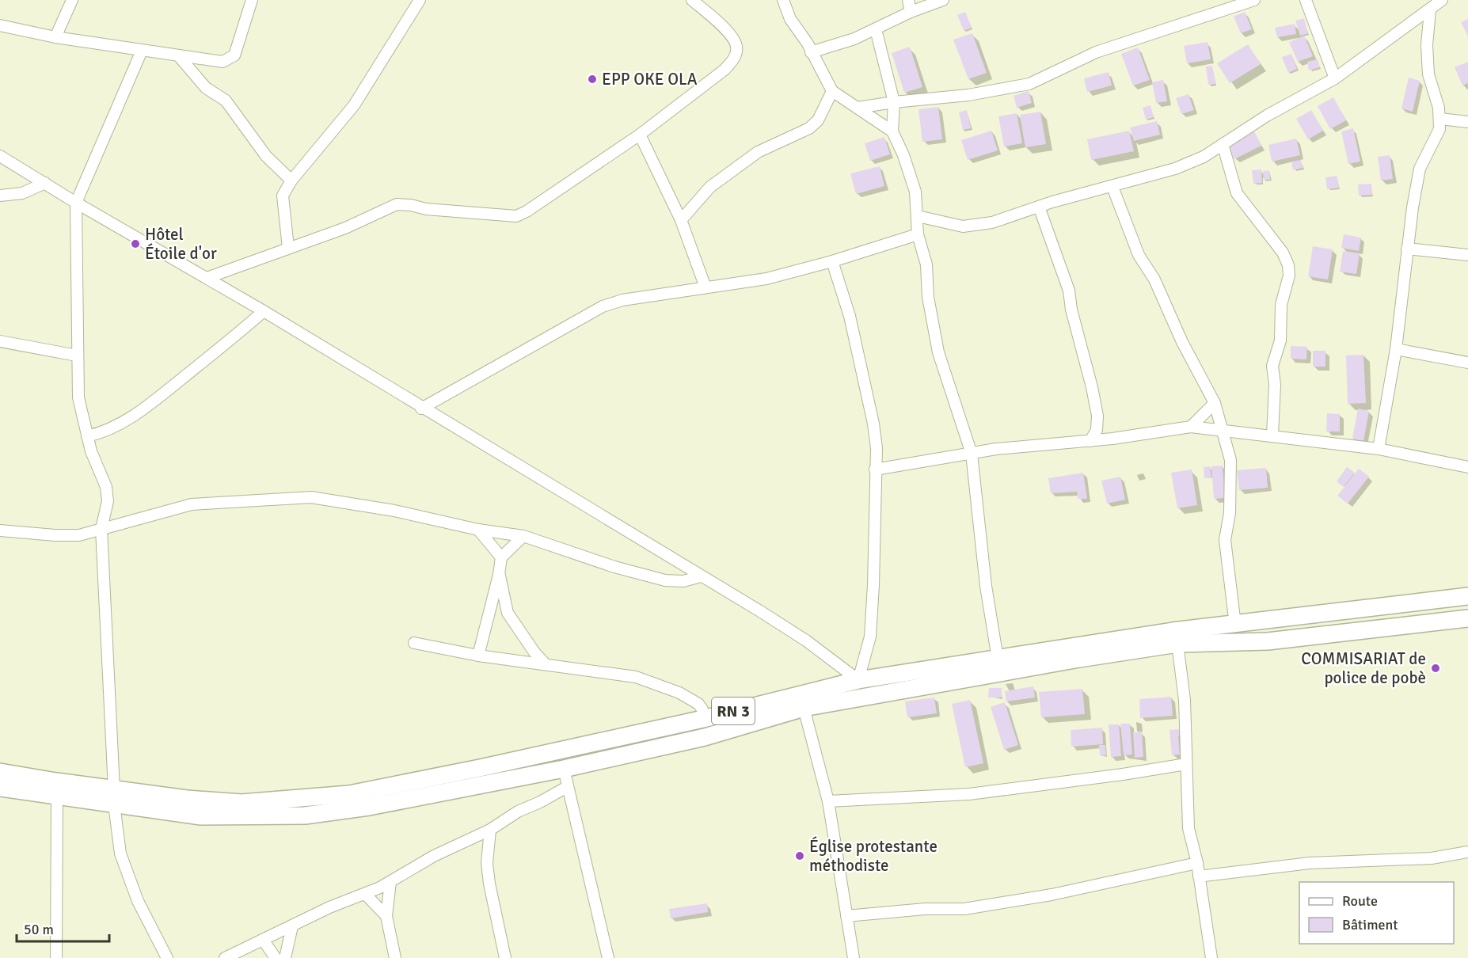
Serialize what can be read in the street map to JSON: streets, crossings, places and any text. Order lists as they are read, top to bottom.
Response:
{
  "streets": {
    "main road": ["RN 3"]
  },
  "places": [
    "EPP OKE OLA",
    "Hôtel Étoile d'or",
    "COMMISARIAT de police de pobè",
    "Église protestante méthodiste"
  ],
  "legend": ["Route", "Bâtiment"],
  "scale_bar": "50 m"
}
